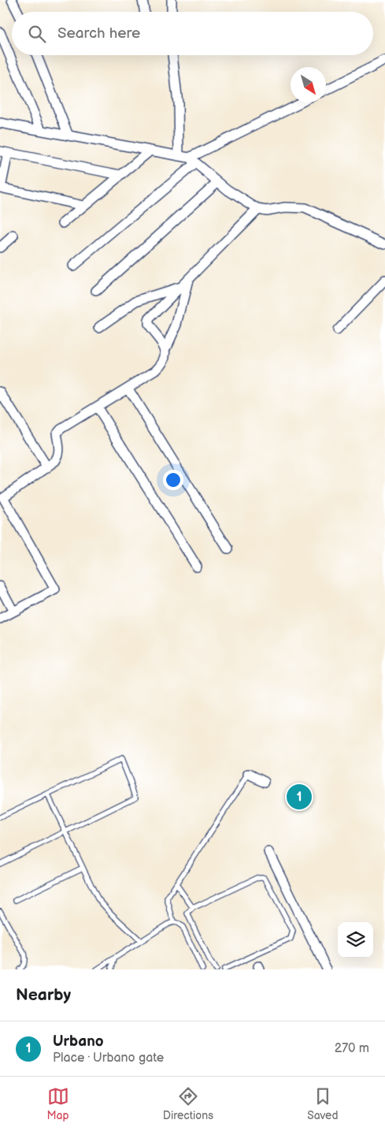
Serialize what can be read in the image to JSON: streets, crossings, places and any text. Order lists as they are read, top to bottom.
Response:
{
  "north": "bottom right",
  "page": {
    "search": "Search here",
    "pins": "1",
    "heading": "Nearby",
    "list": [
      {
        "mark": "1",
        "name": "Urbano",
        "note": "Place · Urbano gate",
        "value": "270 m"
      }
    ],
    "nav": ["Map", "Directions", "Saved"]
  }
}
